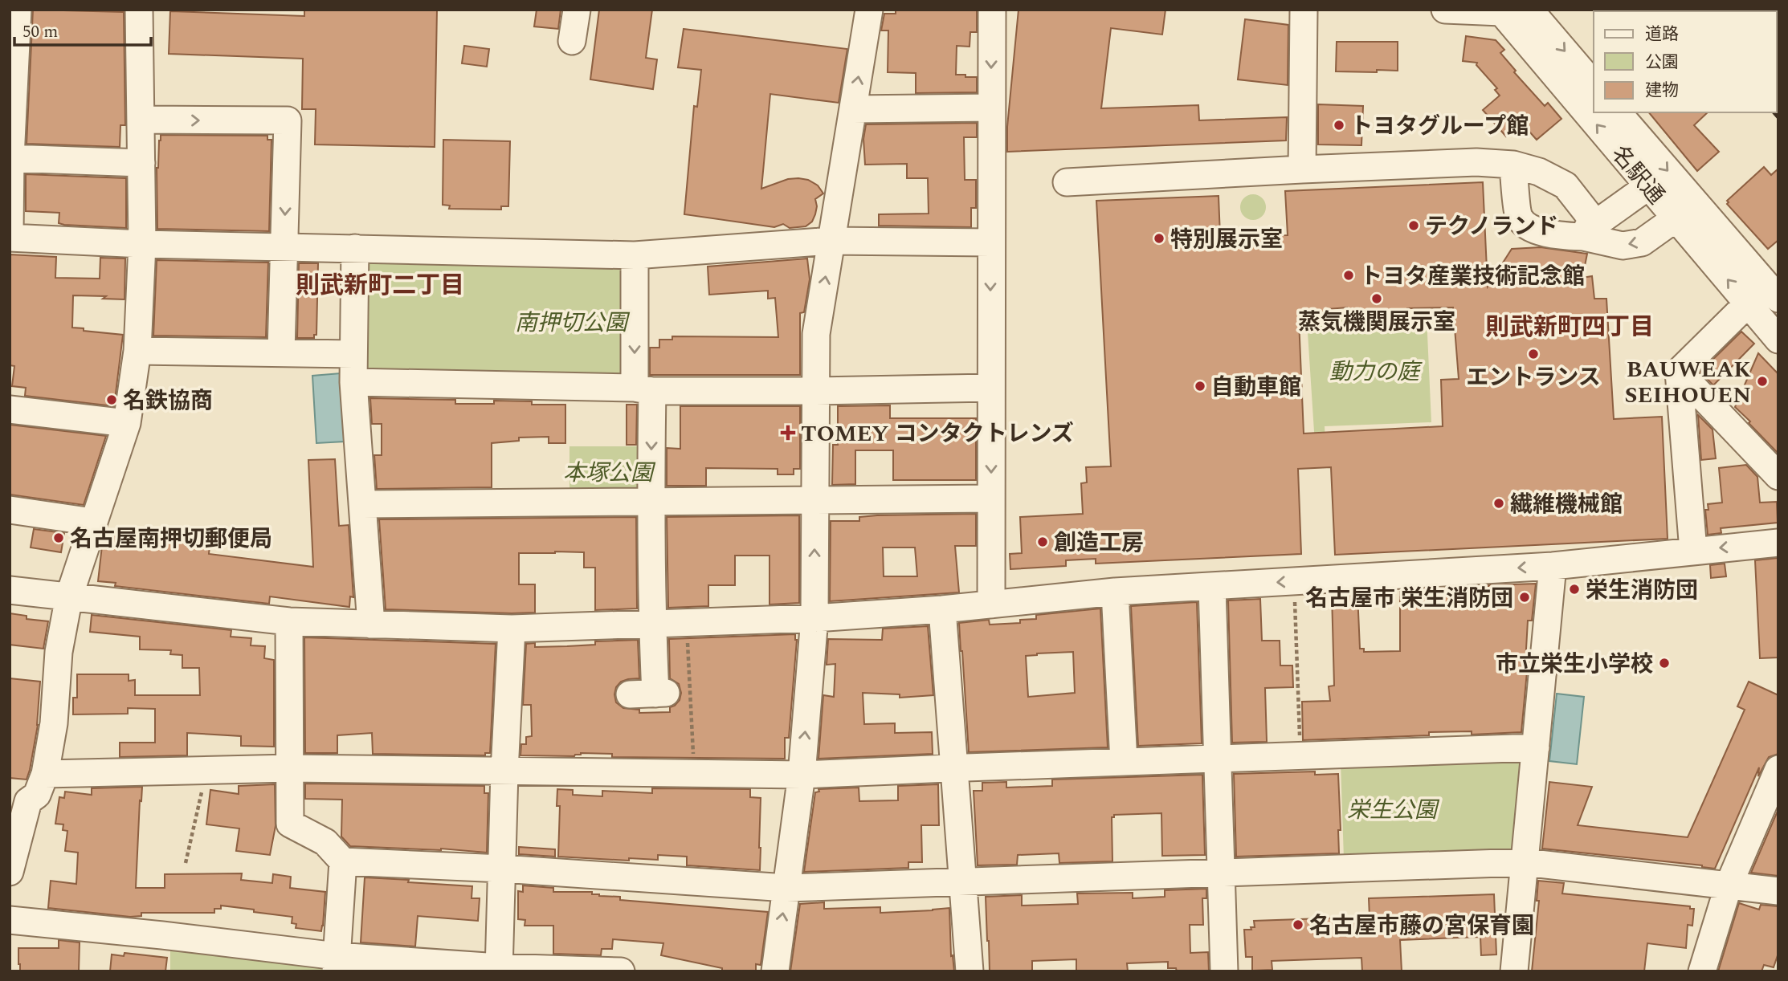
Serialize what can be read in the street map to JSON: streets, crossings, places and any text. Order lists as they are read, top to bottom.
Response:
{
  "streets": {
    "street": ["名駅通"]
  },
  "districts": ["則武新町二丁目", "則武新町四丁目"],
  "parks": [
    "南押切公園",
    "動力の庭",
    "本塚公園",
    "栄生公園"
  ],
  "places": {
    "other": [
      "トヨタグループ館",
      "テクノランド",
      "特別展示室",
      "トヨタ産業技術記念館",
      "蒸気機関展示室",
      "エントランス",
      "BAUWEAK SEIHOUEN",
      "自動車館",
      "名鉄協商",
      "繊維機械館",
      "名古屋南押切郵便局",
      "創造工房",
      "栄生消防団",
      "名古屋市 栄生消防団",
      "市立栄生小学校",
      "名古屋市藤の宮保育園"
    ],
    "health": ["TOMEY コンタクトレンズ"]
  },
  "legend": ["道路", "公園", "建物"],
  "scale_bar": "50 m"
}
